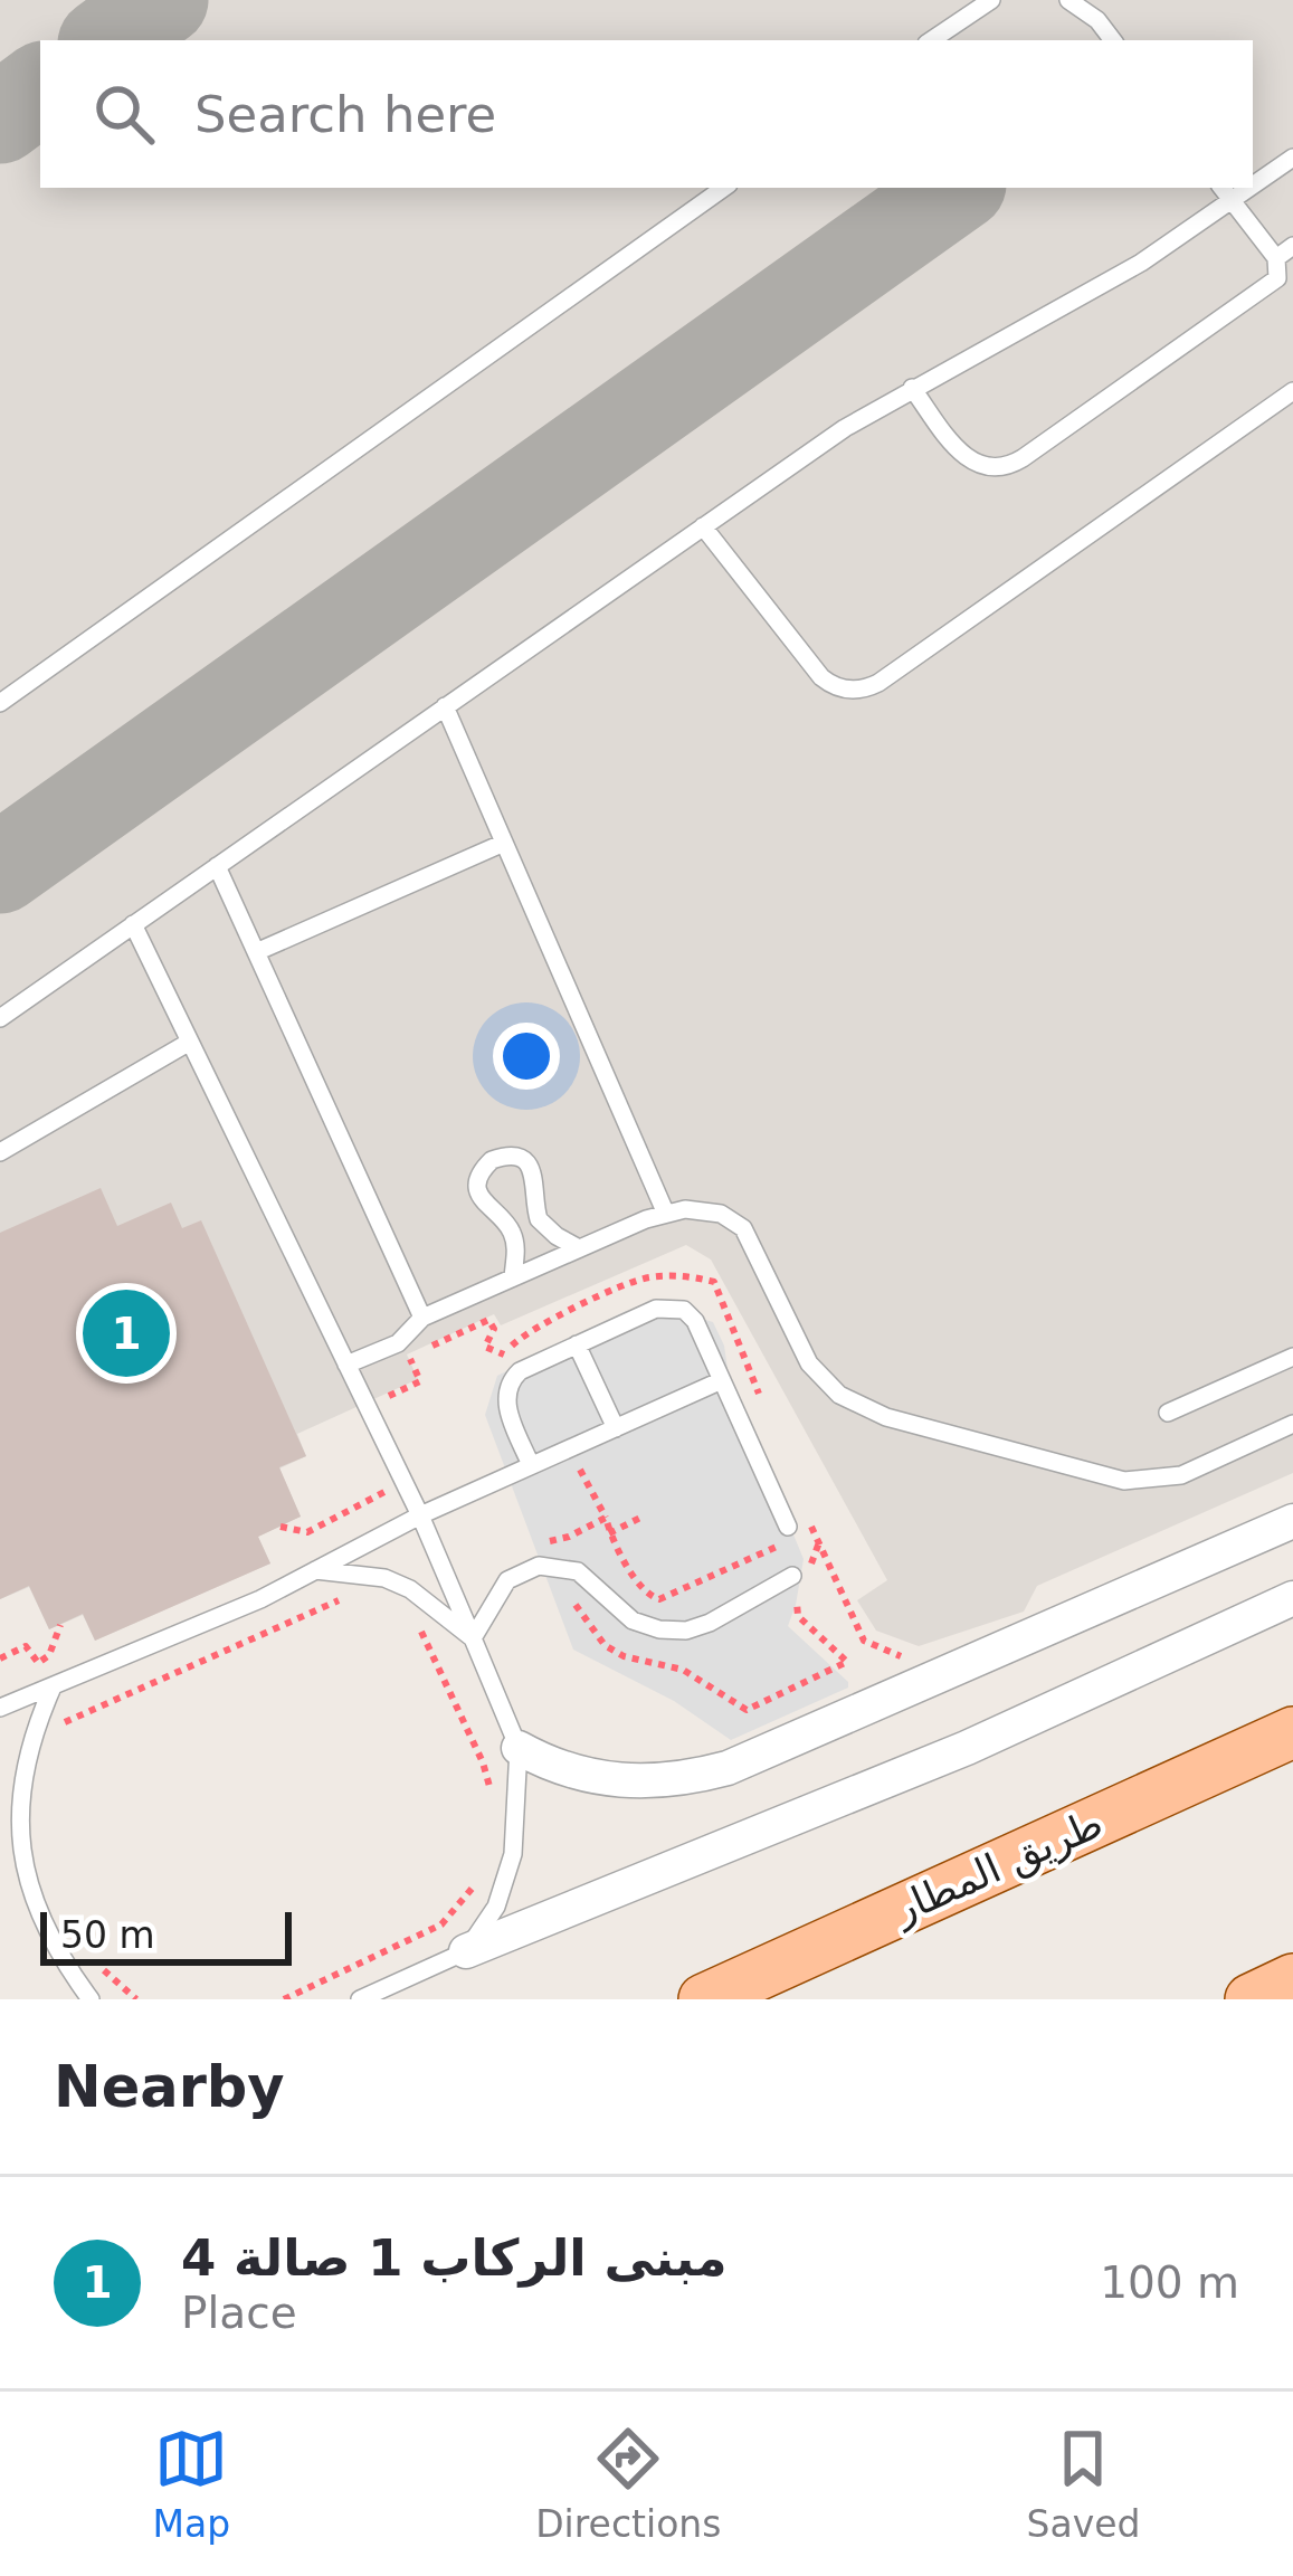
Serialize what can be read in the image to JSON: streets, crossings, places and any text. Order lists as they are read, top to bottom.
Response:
{
  "streets": {
    "main road": ["طريق المطار"]
  },
  "scale_bar": "50 m",
  "page": {
    "search": "Search here",
    "pins": "1",
    "scale": "50 m",
    "heading": "Nearby",
    "list": [
      {
        "mark": "1",
        "name": "مبنى الركاب 1 صالة 4",
        "note": "Place",
        "value": "100 m"
      }
    ],
    "nav": ["Map", "Directions", "Saved"]
  }
}
